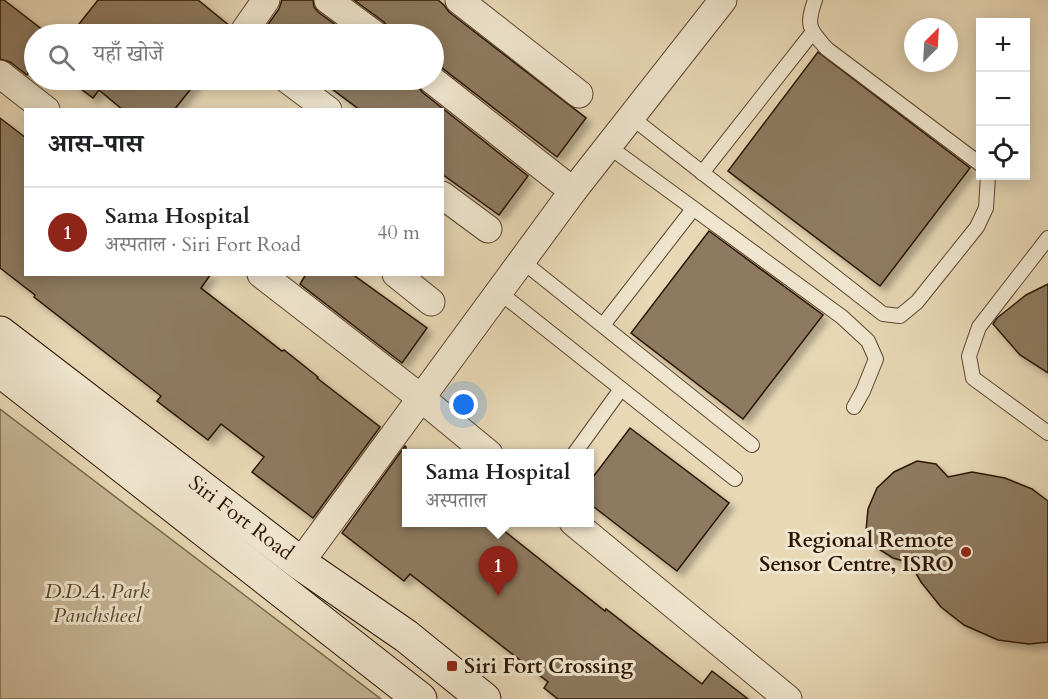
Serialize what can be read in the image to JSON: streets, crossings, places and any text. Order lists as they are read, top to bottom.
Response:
{
  "streets": {
    "street": ["Siri Fort Road"]
  },
  "parks": ["D.D.A. Park Panchsheel"],
  "places": {
    "other": ["Regional Remote Sensor Centre, ISRO"],
    "transit": ["Siri Fort Crossing"]
  },
  "north": "top right",
  "page": {
    "map_buttons": ["+", "−"],
    "search": "यहाँ खोजें",
    "heading": "आस-पास",
    "list": [
      {
        "mark": "1",
        "name": "Sama Hospital",
        "note": "अस्पताल · Siri Fort Road",
        "value": "40 m"
      }
    ],
    "popup": ["Sama Hospital", "अस्पताल"],
    "pins": "1"
  }
}
